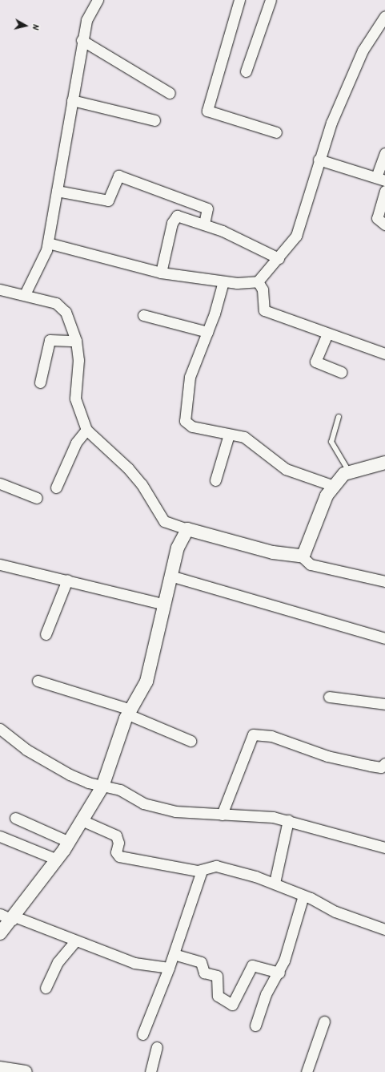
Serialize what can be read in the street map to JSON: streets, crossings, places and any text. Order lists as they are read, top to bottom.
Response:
{
  "north": "right"
}
